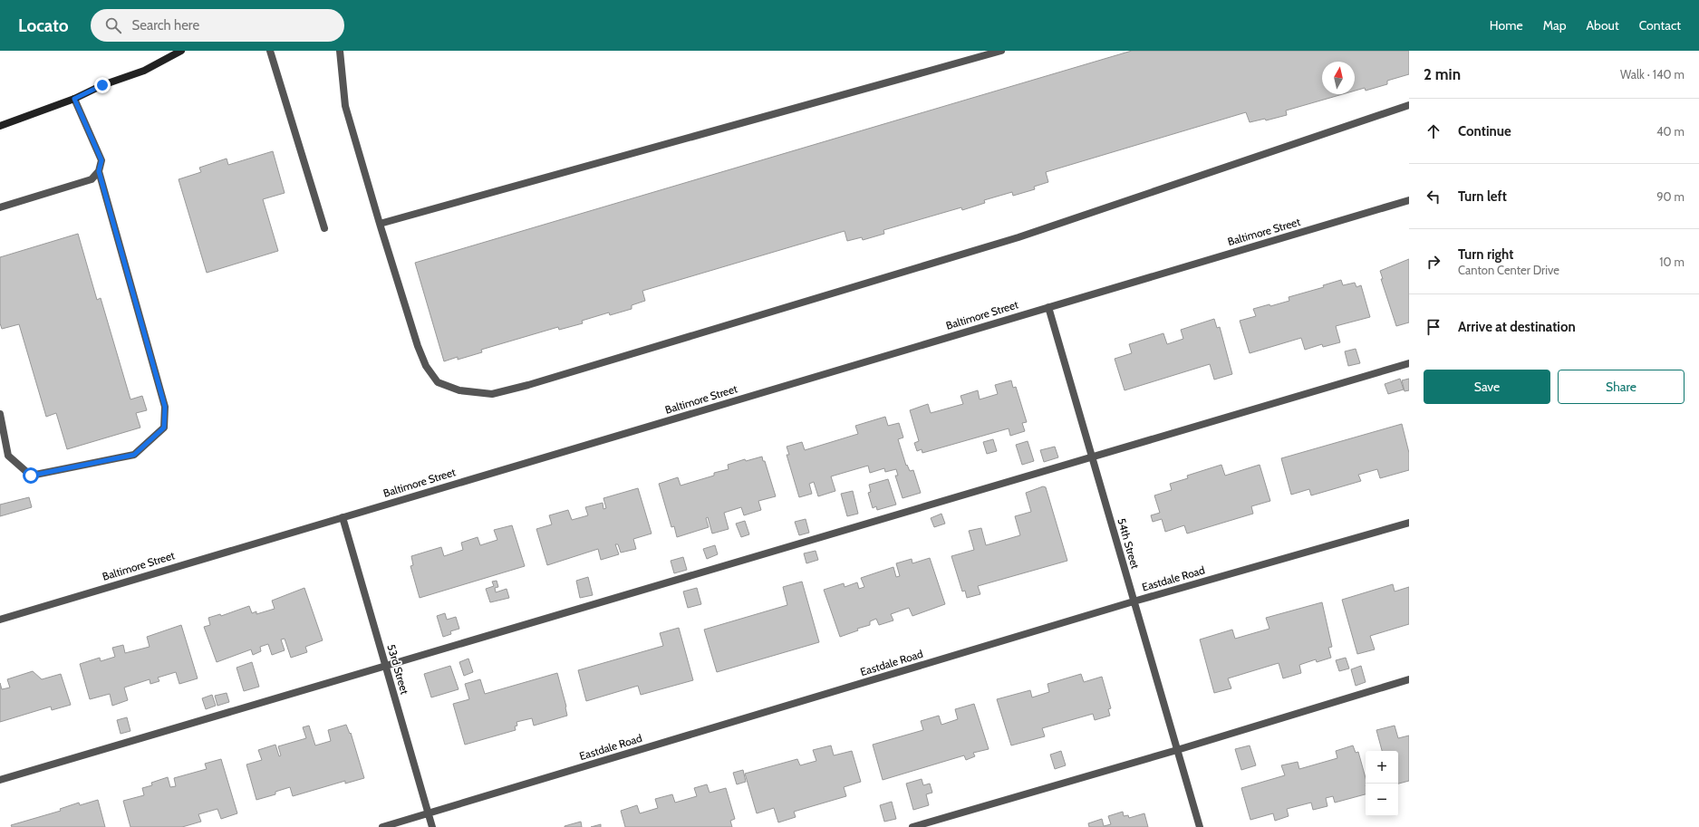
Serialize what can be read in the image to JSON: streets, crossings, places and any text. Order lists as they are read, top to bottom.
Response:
{
  "streets": {
    "street": [
      "Baltimore Street",
      "54th Street",
      "Eastdale Road",
      "53rd Street"
    ]
  },
  "crossings": [
    ["Baltimore Street", "54th Street"],
    ["Baltimore Street", "53rd Street"],
    ["54th Street", "Eastdale Road"],
    ["Eastdale Road", "53rd Street"]
  ],
  "north": "top",
  "page": {
    "header": "Locato",
    "search": "Search here",
    "nav": [
      "Home",
      "Map",
      "About",
      "Contact"
    ],
    "heading": ["2 min", "Walk · 140 m"],
    "list": [
      ["Continue", "40 m"],
      ["Turn left", "90 m"],
      ["Turn right", "Canton Center Drive", "10 m"],
      "Arrive at destination"
    ],
    "buttons": ["Save", "Share"],
    "map_buttons": ["+", "−"]
  }
}
